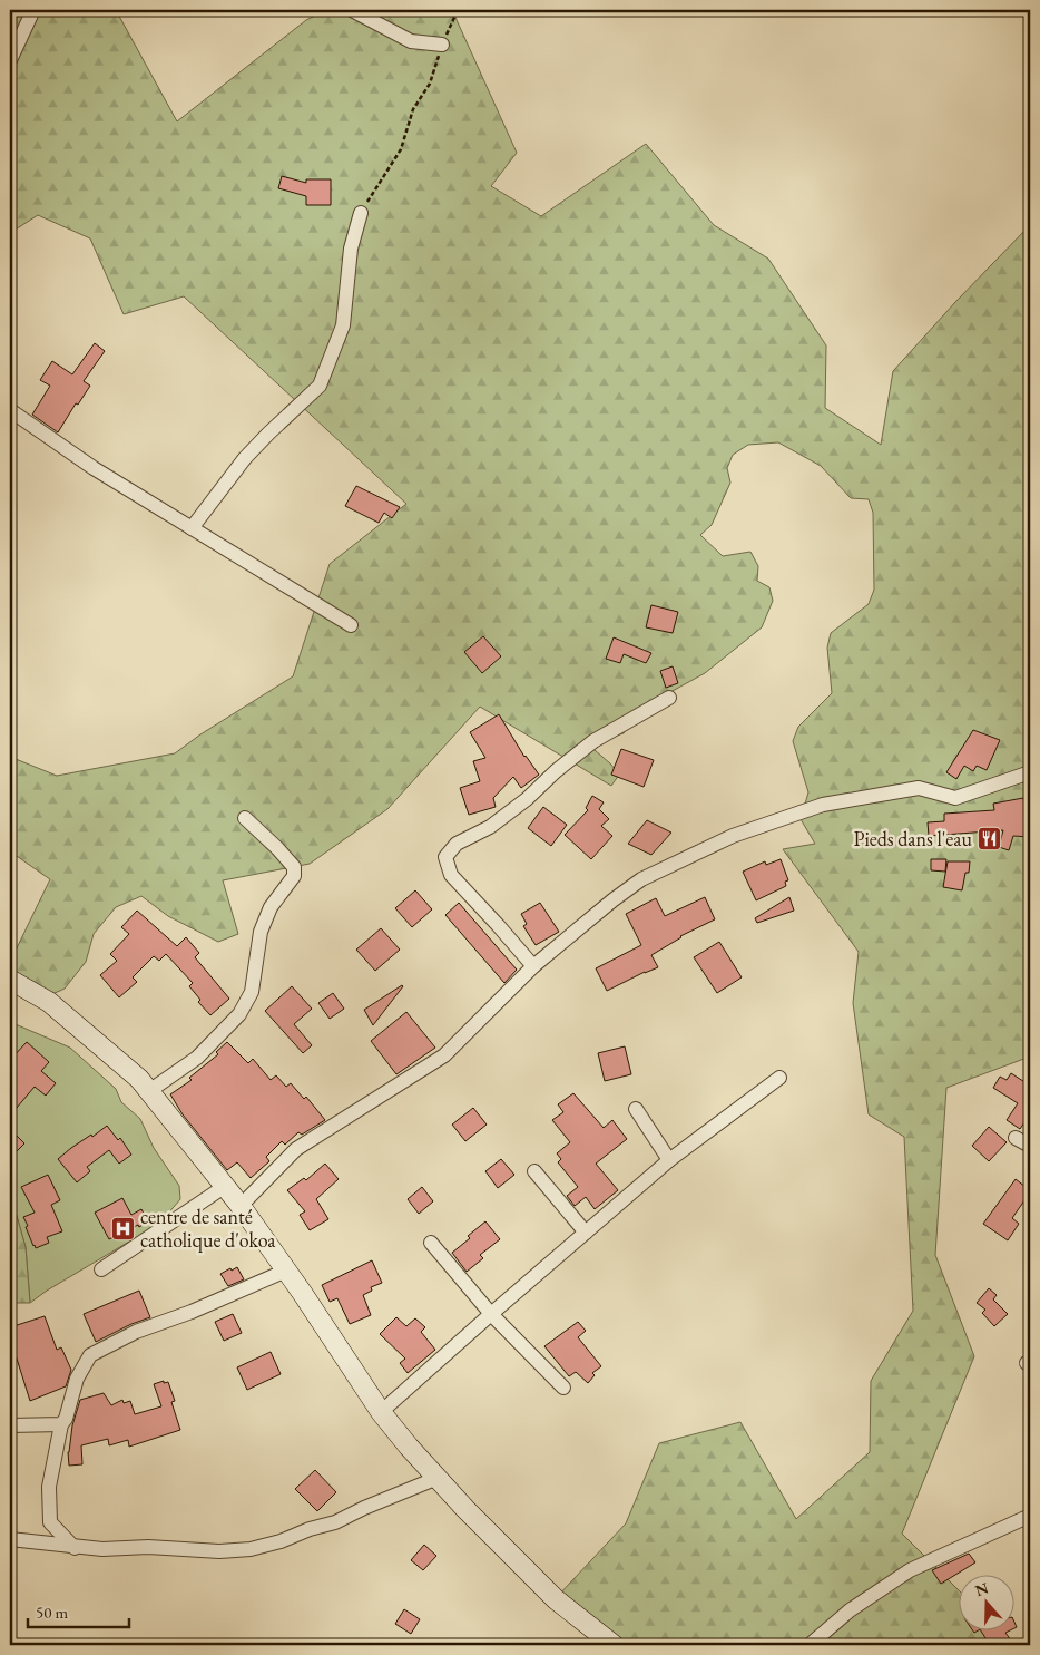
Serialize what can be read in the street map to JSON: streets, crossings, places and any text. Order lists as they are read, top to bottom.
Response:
{
  "places": {
    "restaurant": ["Pieds dans l'eau"],
    "hospital": ["centre de santé catholique d'okoa"]
  },
  "scale_bar": "50 m",
  "north": "top"
}
